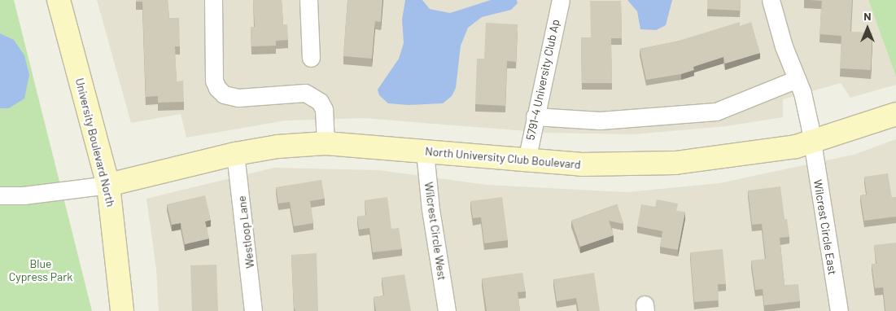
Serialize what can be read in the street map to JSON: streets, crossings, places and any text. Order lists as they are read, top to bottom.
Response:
{
  "streets": {
    "street": [
      "5791-4 University Club Ap",
      "University Boulevard North",
      "North University Club Boulevard",
      "Wilcrest Circle East",
      "Wilcrest Circle West",
      "Westloop Lane"
    ]
  },
  "crossings": [
    ["5791-4 University Club Ap", "North University Club Boulevard"],
    ["University Boulevard North", "North University Club Boulevard"],
    ["North University Club Boulevard", "Wilcrest Circle East"],
    ["North University Club Boulevard", "Wilcrest Circle West"],
    ["North University Club Boulevard", "Westloop Lane"]
  ],
  "parks": ["Blue Cypress Park"],
  "north": "top"
}
